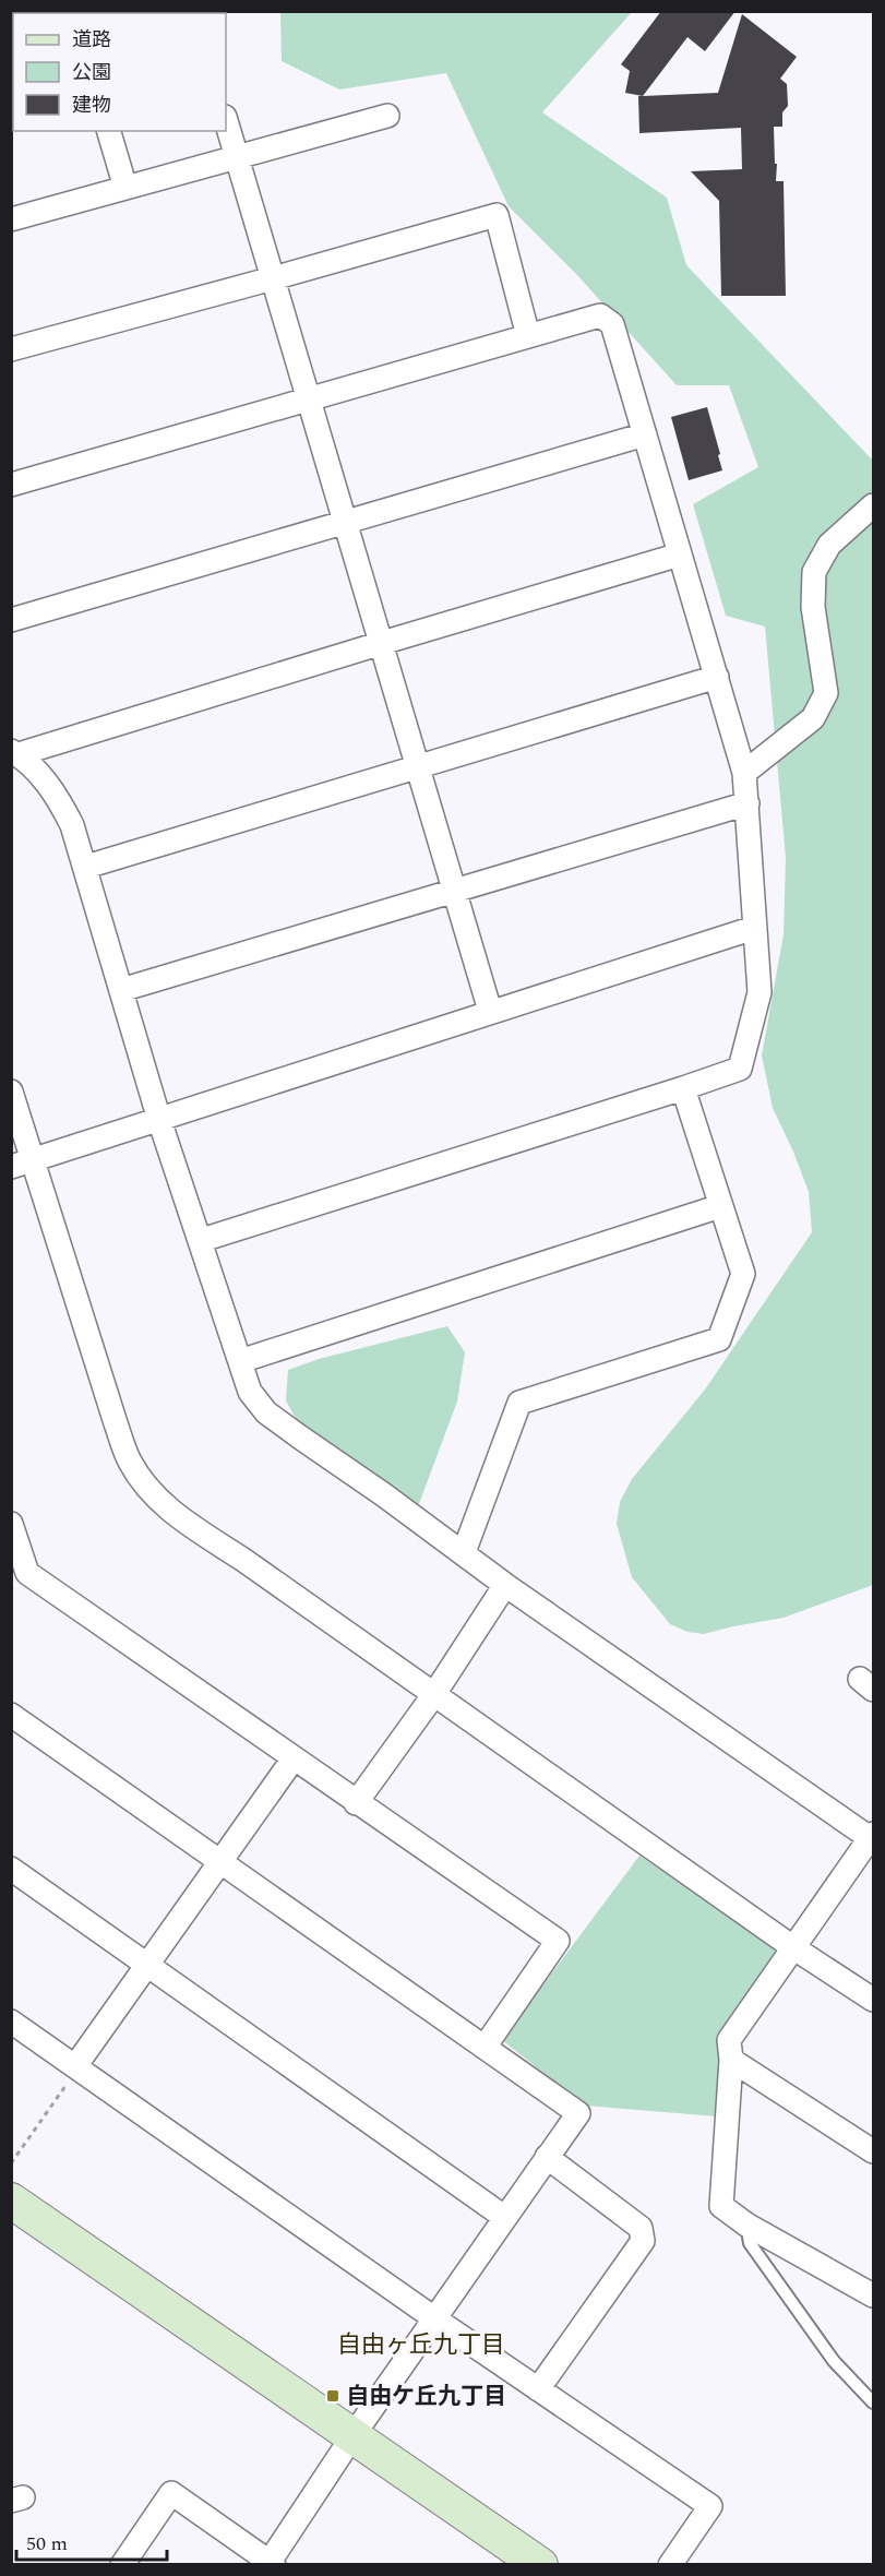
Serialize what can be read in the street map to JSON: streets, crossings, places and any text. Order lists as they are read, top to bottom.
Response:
{
  "districts": ["自由ヶ丘九丁目"],
  "places": {
    "transit": ["自由ケ丘九丁目"]
  },
  "legend": ["道路", "公園", "建物"],
  "scale_bar": "50 m"
}
